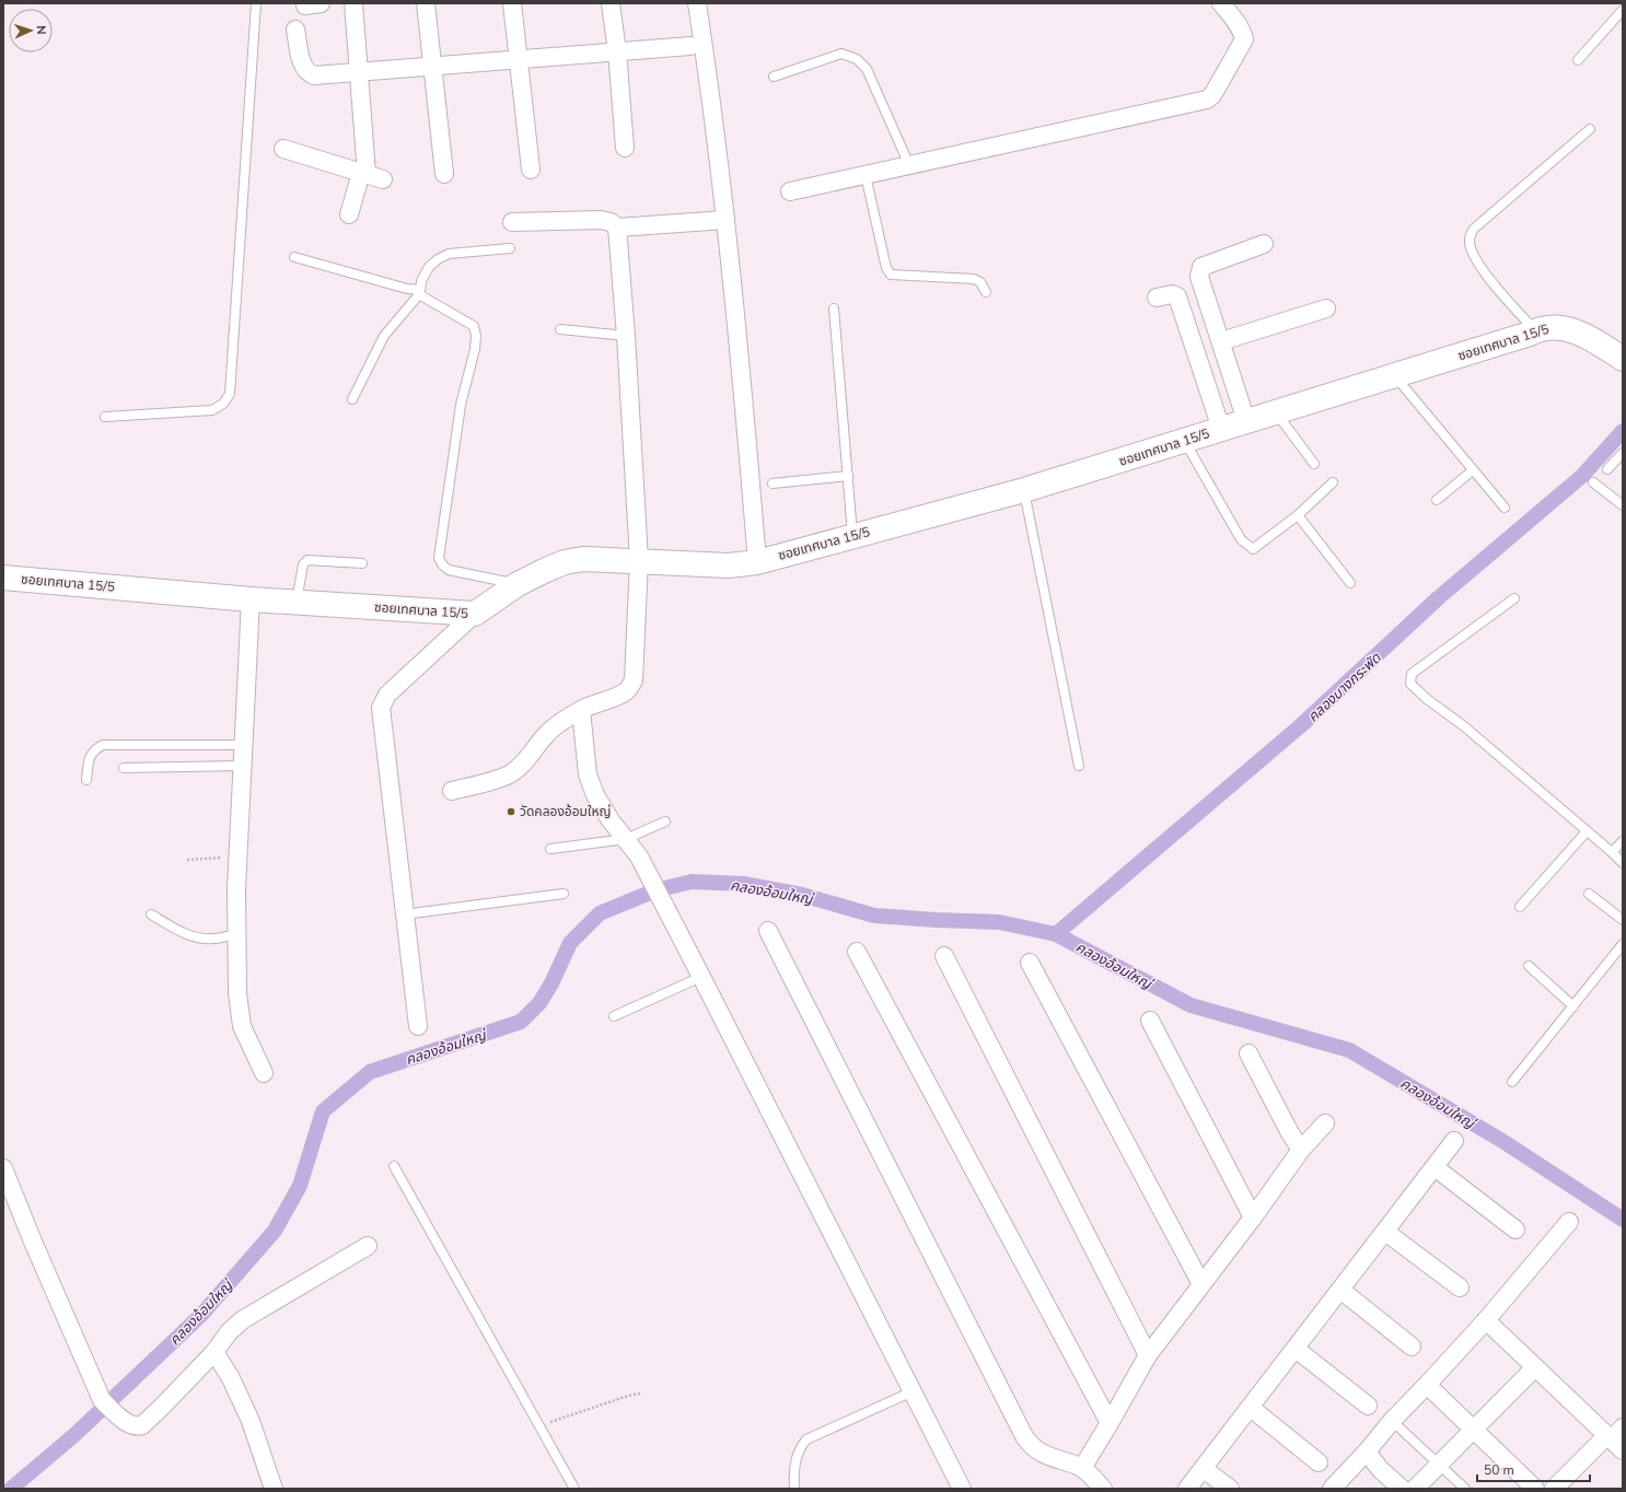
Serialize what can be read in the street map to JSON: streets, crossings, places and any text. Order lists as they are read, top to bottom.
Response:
{
  "streets": {
    "street": ["ซอยเทศบาล 15/5"]
  },
  "water": ["คลองบางกระพัด", "คลองอ้อมใหญ่"],
  "places": ["วัดคลองอ้อมใหญ่"],
  "scale_bar": "50 m",
  "north": "right"
}
